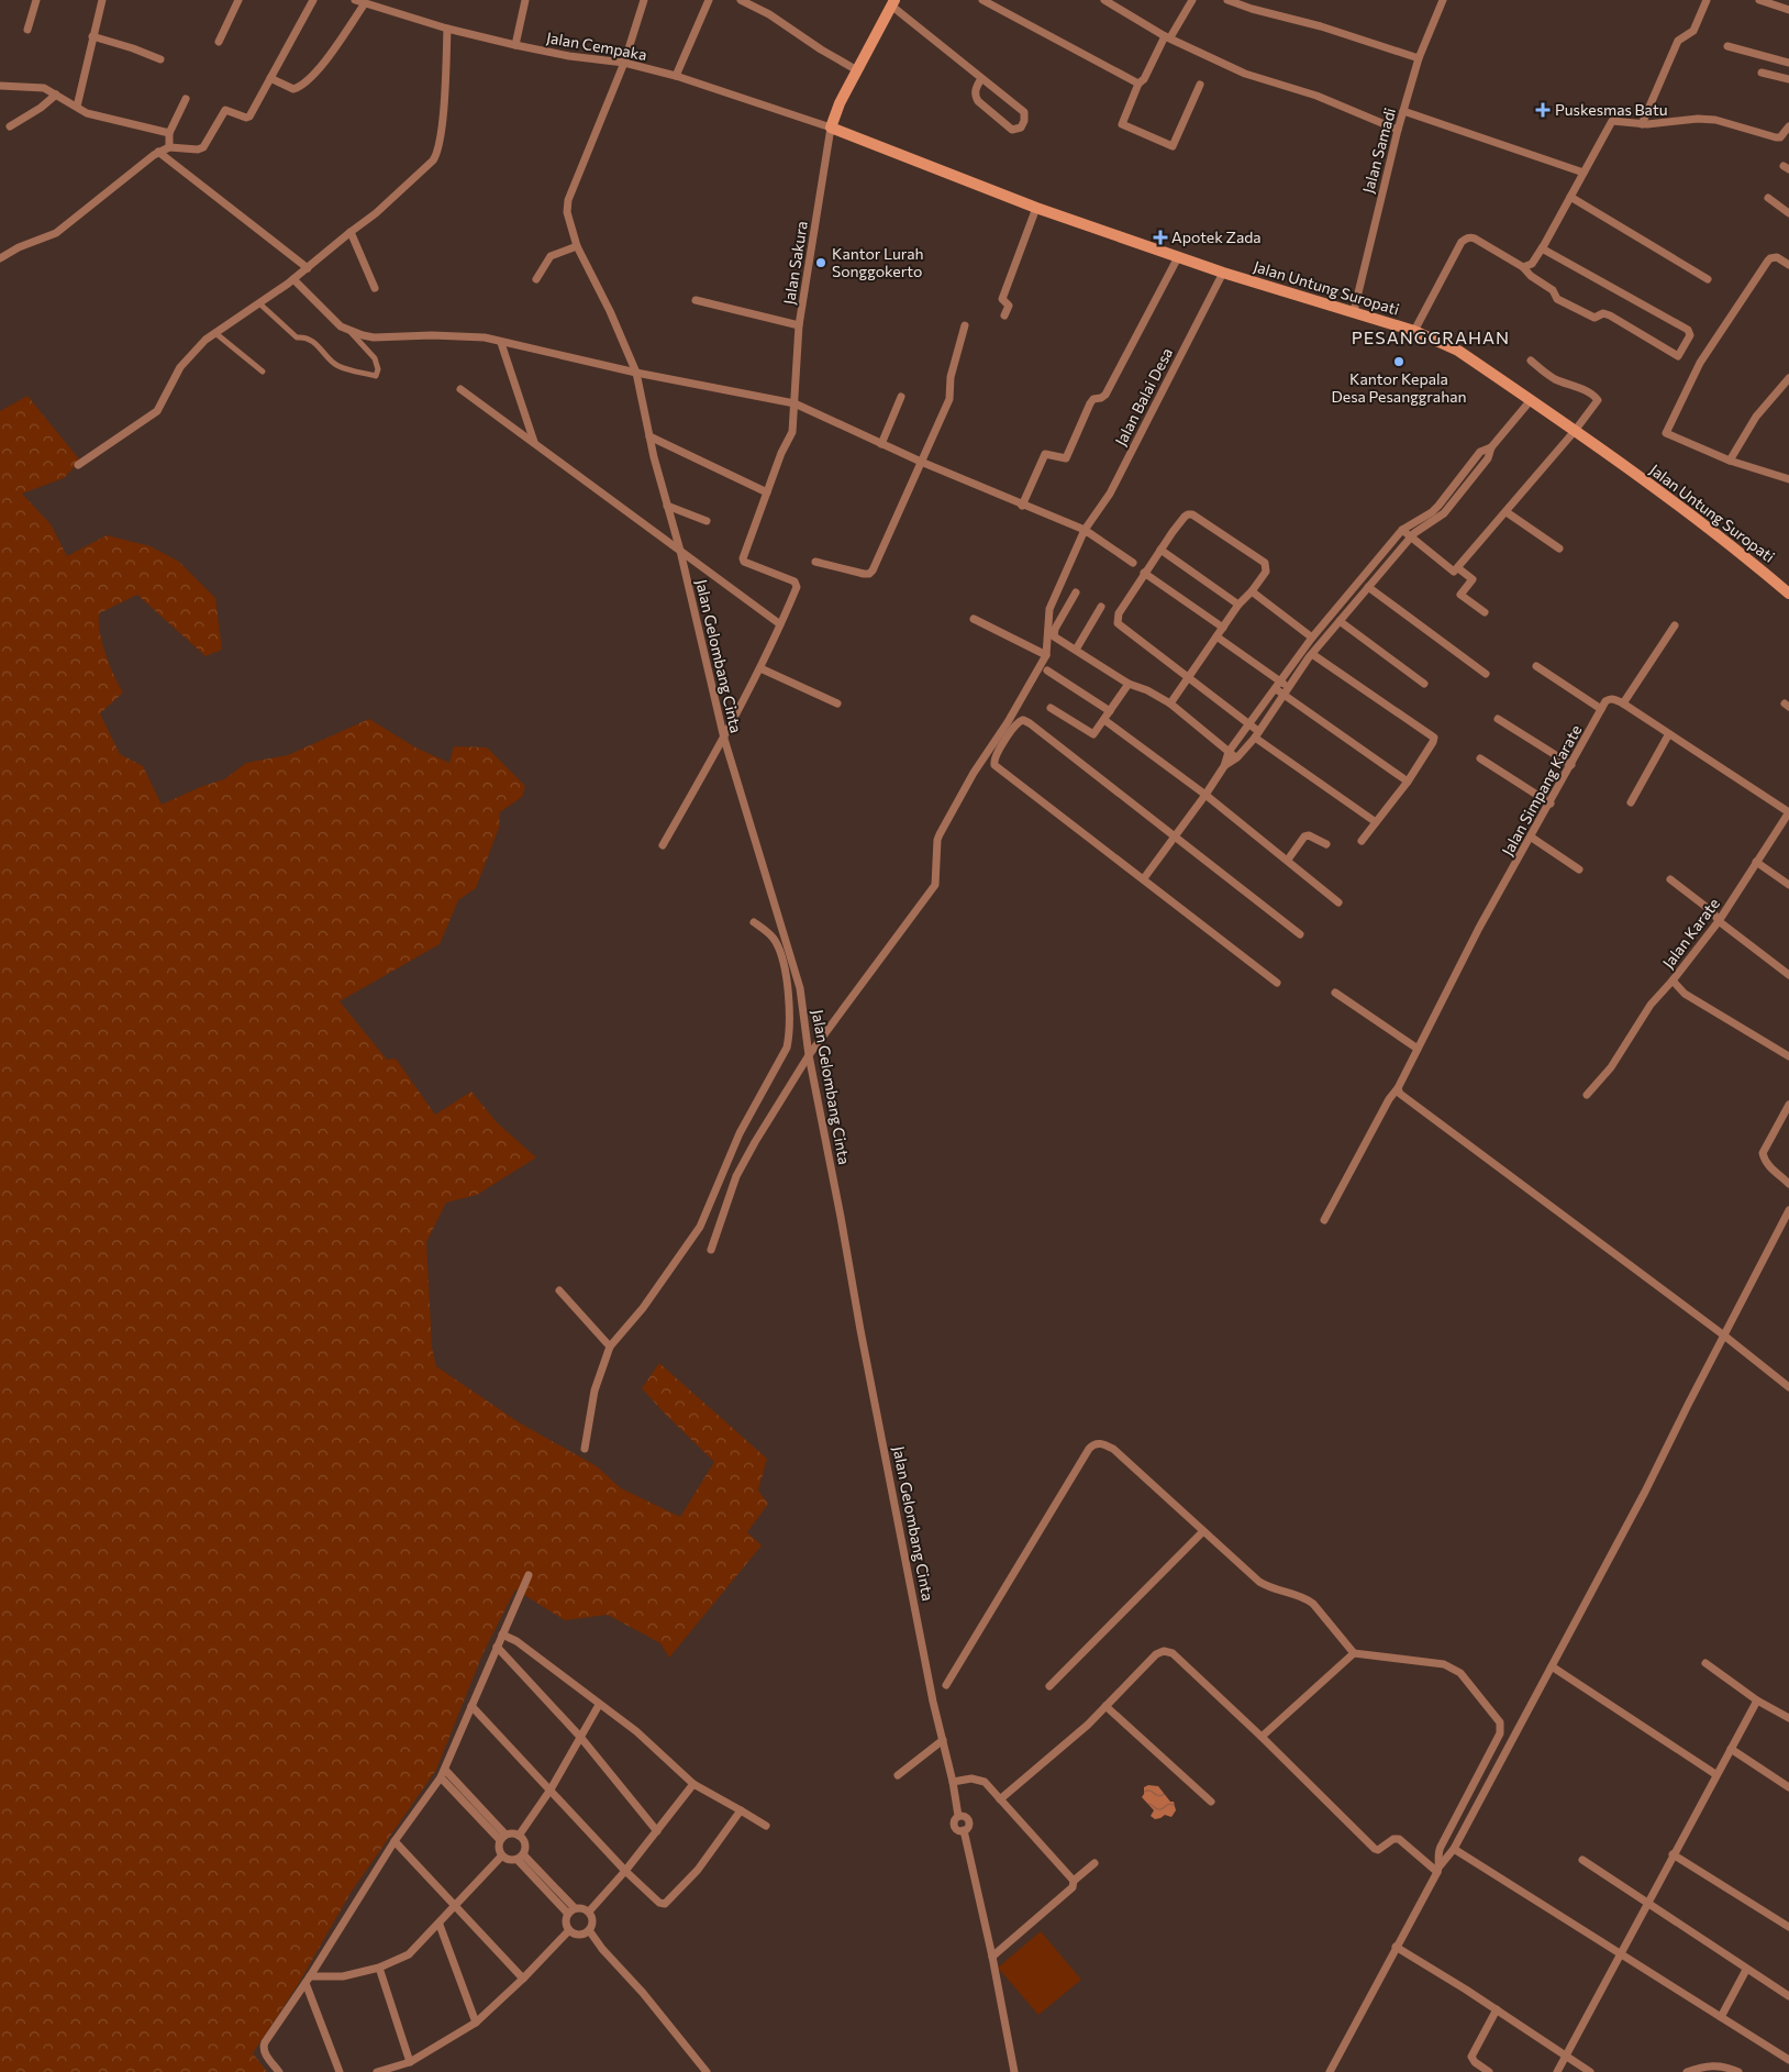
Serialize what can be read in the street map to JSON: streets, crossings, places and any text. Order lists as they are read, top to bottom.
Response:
{
  "streets": {
    "main road": ["Jalan Untung Suropati"],
    "street": [
      "Jalan Cempaka",
      "Jalan Samadi",
      "Jalan Sakura",
      "Jalan Balai Desa",
      "Jalan Gelombang Cinta",
      "Jalan Simpang Karate",
      "Jalan Karate"
    ]
  },
  "crossings": [
    ["Jalan Cempaka", "Jalan Sakura"],
    ["Jalan Cempaka", "Jalan Untung Suropati"],
    ["Jalan Cempaka", "Jalan Gelombang Cinta"],
    ["Jalan Samadi", "Jalan Untung Suropati"],
    ["Jalan Sakura", "Jalan Untung Suropati"],
    ["Jalan Untung Suropati", "Jalan Balai Desa"]
  ],
  "districts": ["PESANGGRAHAN"],
  "places": {
    "health": ["Puskesmas Batu", "Apotek Zada"],
    "other": ["Kantor Lurah Songgokerto", "Kantor Kepala Desa Pesanggrahan"]
  }
}
